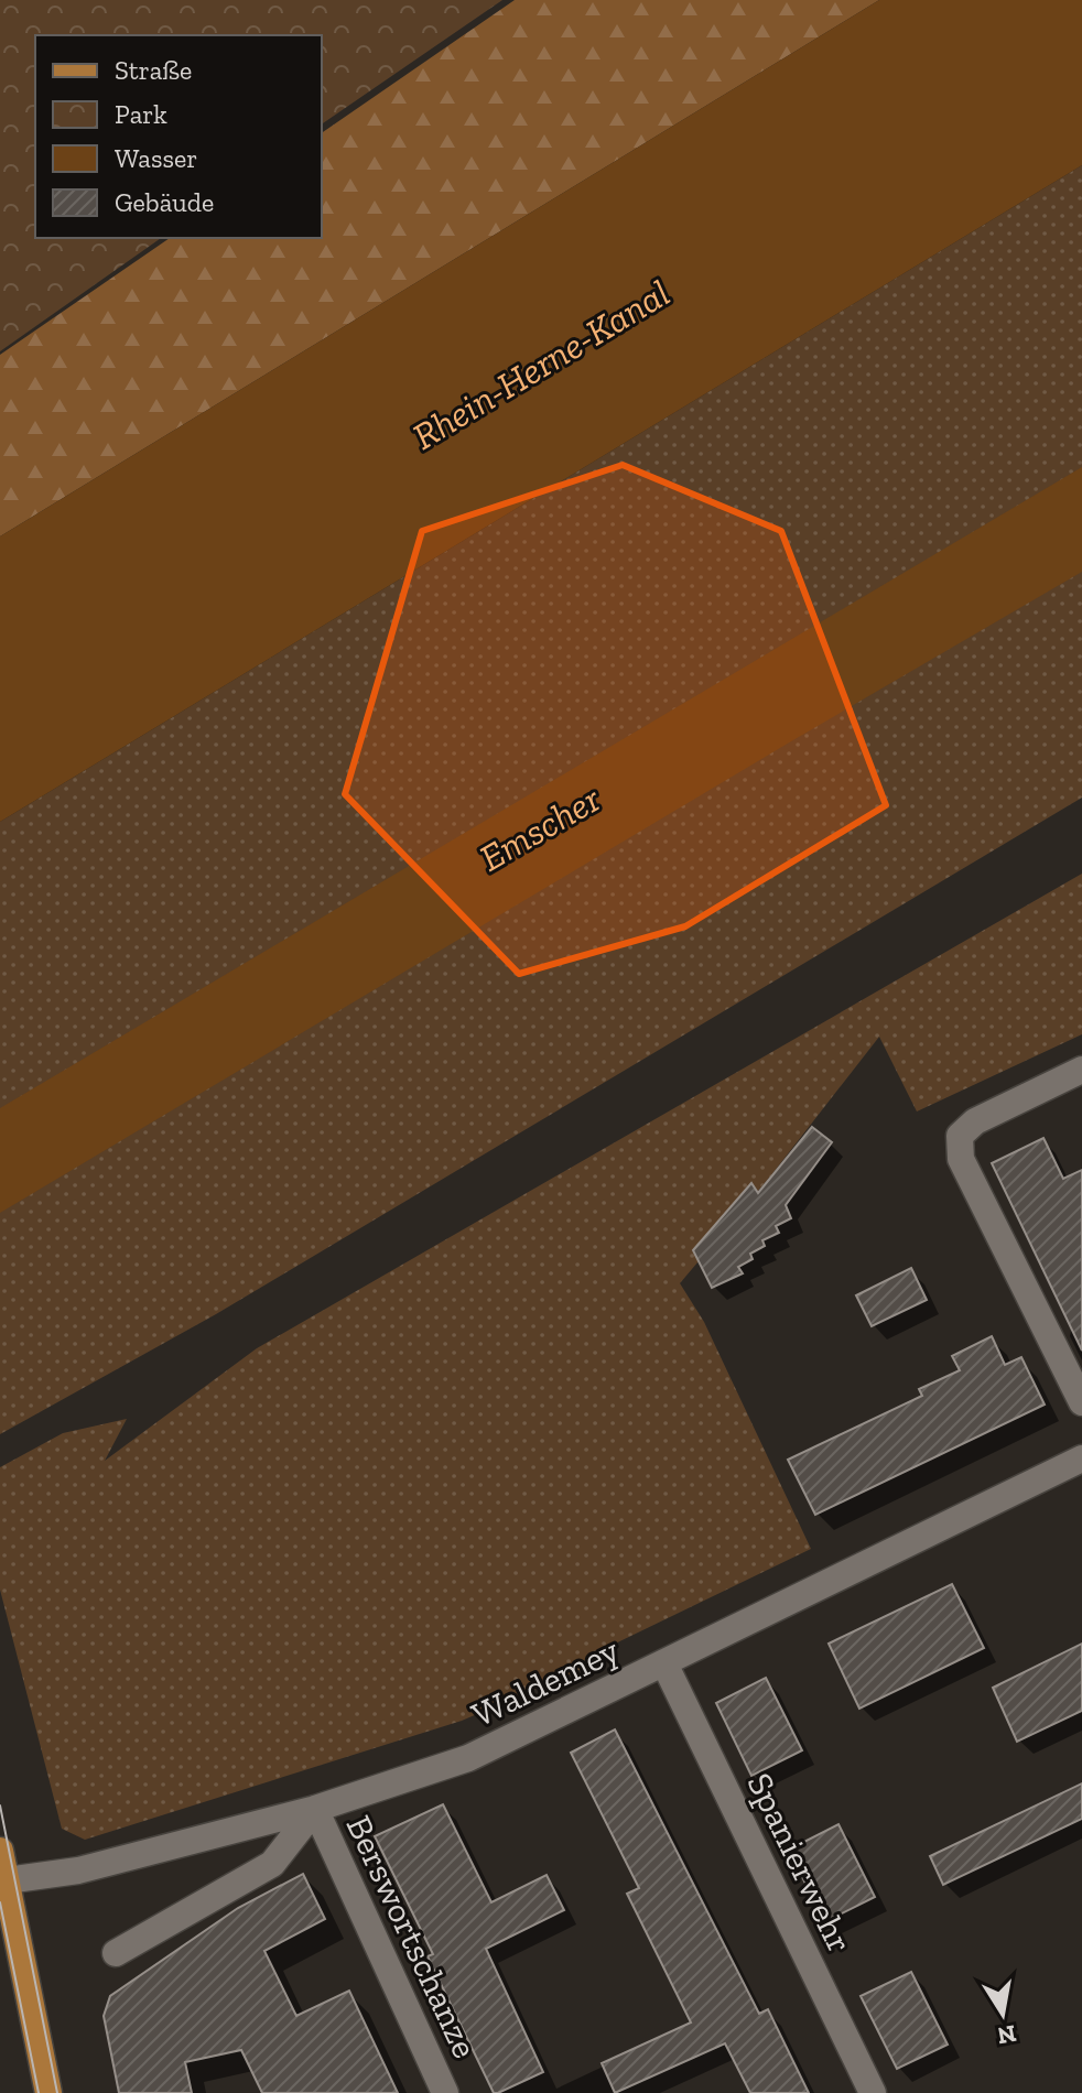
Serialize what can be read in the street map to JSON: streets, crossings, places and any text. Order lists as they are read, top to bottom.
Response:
{
  "streets": {
    "street": ["Waldemey", "Spanierwehr", "Berswortschanze"]
  },
  "crossings": [
    ["Waldemey", "Spanierwehr"],
    ["Waldemey", "Berswortschanze"]
  ],
  "water": ["Rhein-Herne-Kanal", "Emscher"],
  "legend": [
    "Straße",
    "Park",
    "Wasser",
    "Gebäude"
  ],
  "north": "bottom"
}
